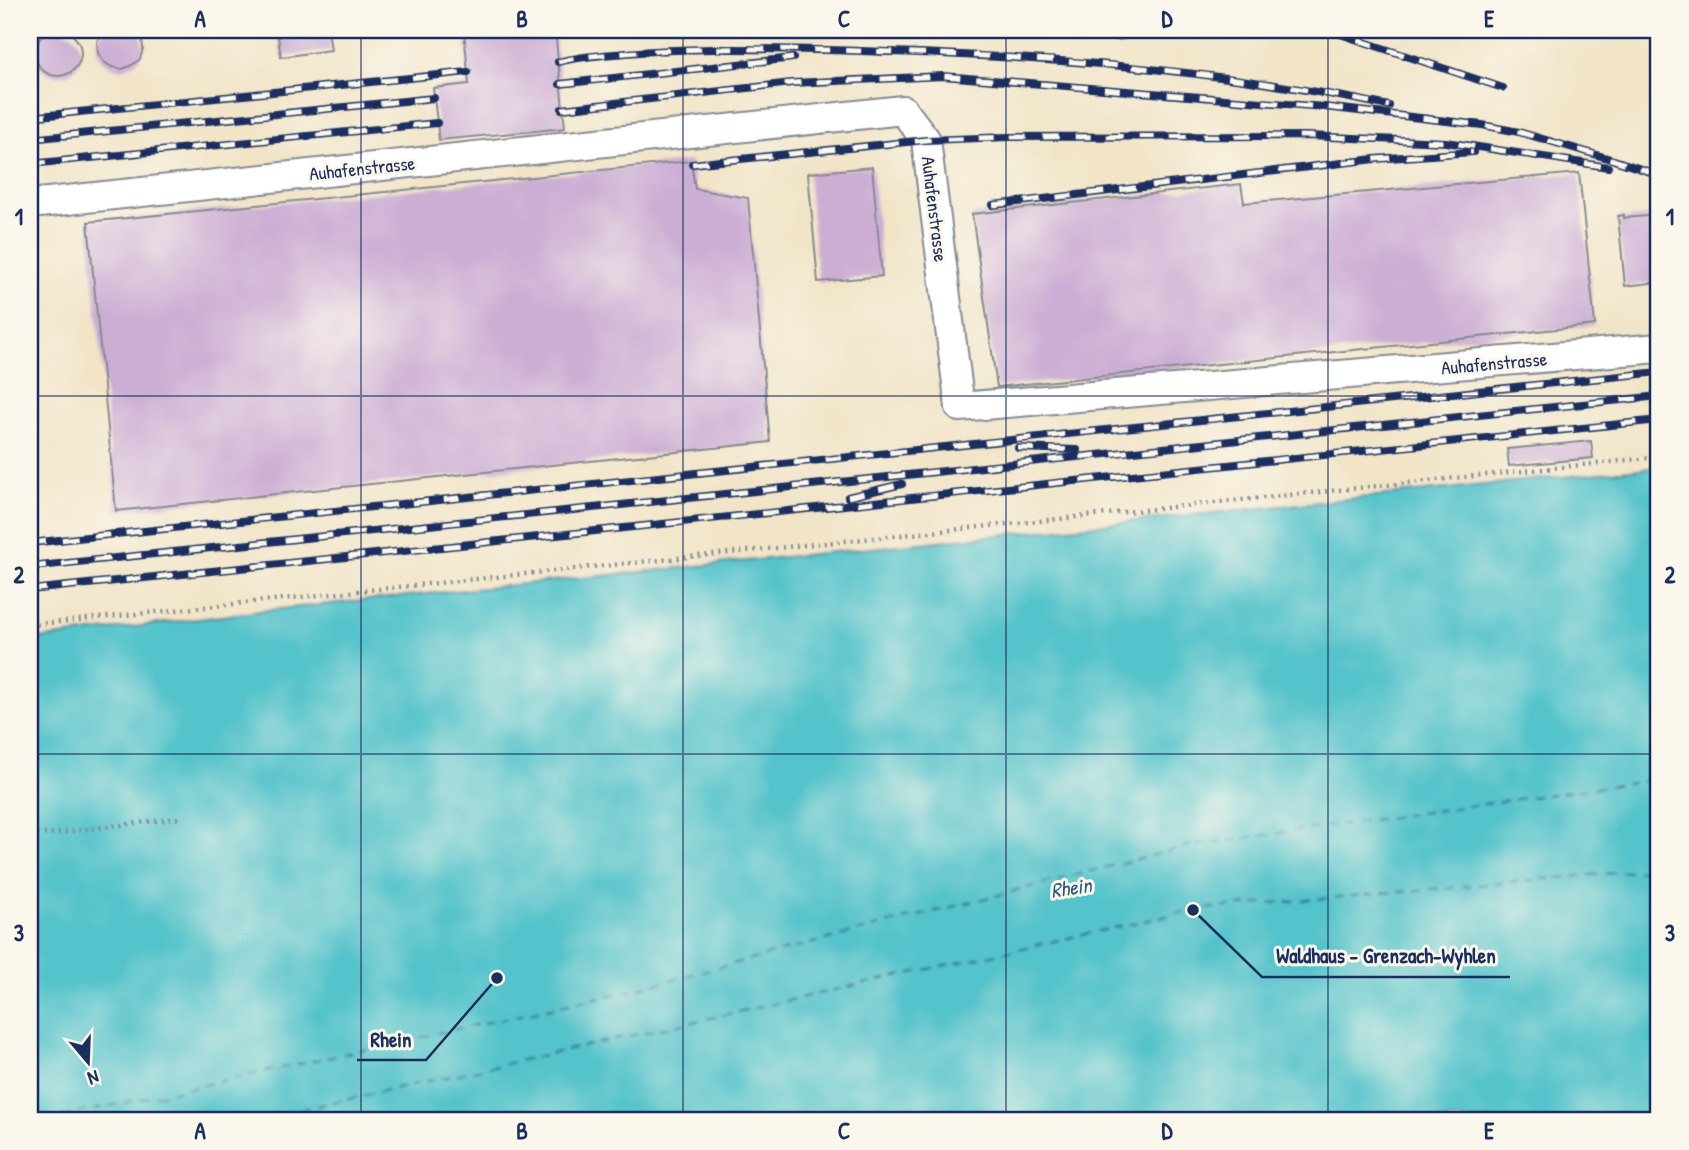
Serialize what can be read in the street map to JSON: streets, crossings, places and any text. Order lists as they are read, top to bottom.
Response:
{
  "streets": {
    "street": ["Auhafenstrasse"]
  },
  "water": ["Rhein"],
  "places": ["Waldhaus - Grenzach-Wyhlen", "Rhein"],
  "north": "bottom",
  "grid": {
    "columns": [
      "A",
      "B",
      "C",
      "D",
      "E"
    ],
    "rows": ["1", "2", "3"]
  }
}
